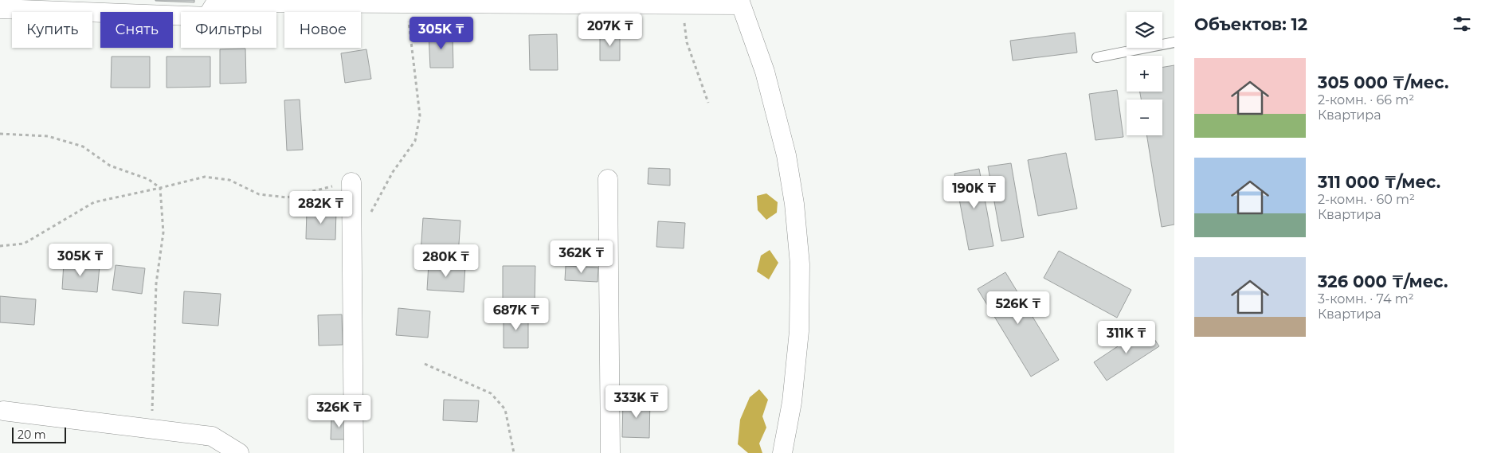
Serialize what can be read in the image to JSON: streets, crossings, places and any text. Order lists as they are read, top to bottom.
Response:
{
  "scale_bar": "20 m",
  "page": {
    "heading": "Объектов: 12",
    "map_buttons": ["+", "−"],
    "chip": [
      "Купить",
      "Снять",
      "Фильтры",
      "Новое"
    ],
    "price": [
      "207K ₸",
      "305K ₸",
      "190K ₸",
      "282K ₸",
      "362K ₸",
      "305K ₸",
      "280K ₸",
      "526K ₸",
      "687K ₸",
      "311K ₸",
      "333K ₸",
      "326K ₸"
    ],
    "list": [
      {
        "name": "305 000 ₸/мес.",
        "note": "2-комн. · 66 m² · Квартира"
      },
      {
        "name": "311 000 ₸/мес.",
        "note": "2-комн. · 60 m² · Квартира"
      },
      {
        "name": "326 000 ₸/мес.",
        "note": "3-комн. · 74 m² · Квартира"
      }
    ],
    "scale": "20 m"
  }
}
